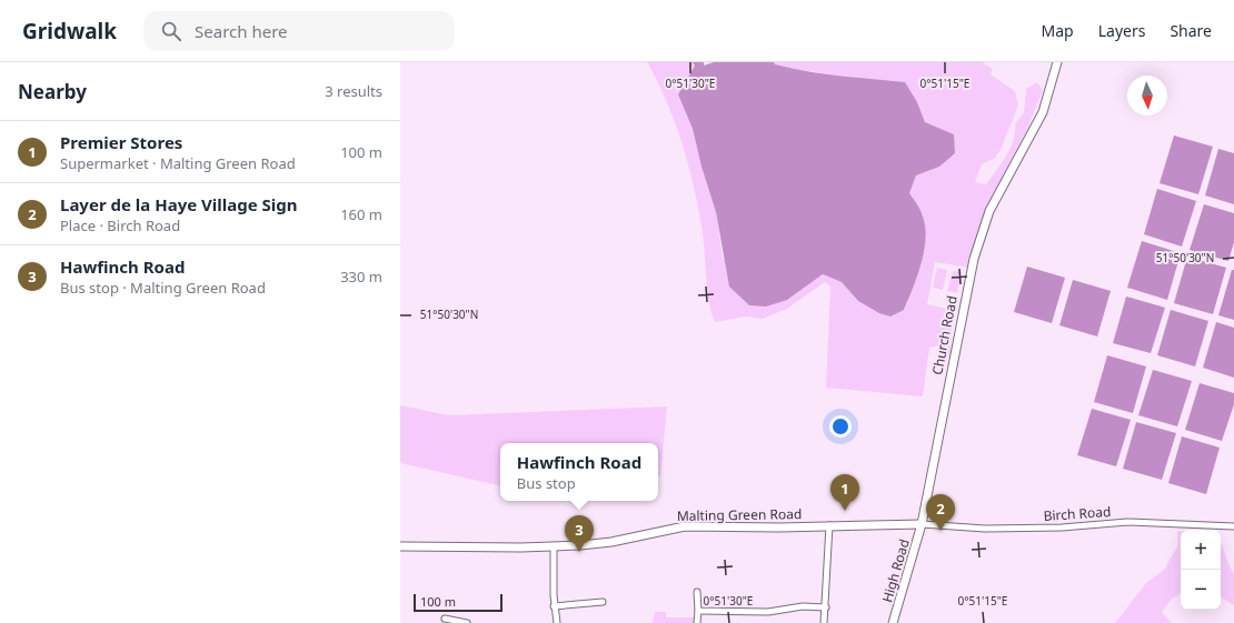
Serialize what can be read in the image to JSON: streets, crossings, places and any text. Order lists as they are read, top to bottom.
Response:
{
  "streets": {
    "main road": ["Church Road", "Malting Green Road", "High Road"],
    "street": ["Birch Road"]
  },
  "crossings": [
    ["Church Road", "Birch Road"],
    ["Church Road", "Malting Green Road"],
    ["Church Road", "High Road"],
    ["Birch Road", "Malting Green Road"],
    ["Birch Road", "High Road"],
    ["Malting Green Road", "High Road"]
  ],
  "scale_bar": "100 m",
  "north": "bottom",
  "page": {
    "header": "Gridwalk",
    "search": "Search here",
    "nav": ["Map", "Layers", "Share"],
    "heading": ["Nearby", "3 results"],
    "list": [
      {
        "mark": "1",
        "name": "Premier Stores",
        "note": "Supermarket · Malting Green Road",
        "value": "100 m"
      },
      {
        "mark": "2",
        "name": "Layer de la Haye Village Sign",
        "note": "Place · Birch Road",
        "value": "160 m"
      },
      {
        "mark": "3",
        "name": "Hawfinch Road",
        "note": "Bus stop · Malting Green Road",
        "value": "330 m"
      }
    ],
    "popup": ["Hawfinch Road", "Bus stop"],
    "pins": ["1", "2", "3"],
    "map_buttons": ["+", "−"],
    "scale": "100 m"
  },
  "coordinates": ["0°51'30\"E", "0°51'15\"E", "51°50'30\"N"]
}
